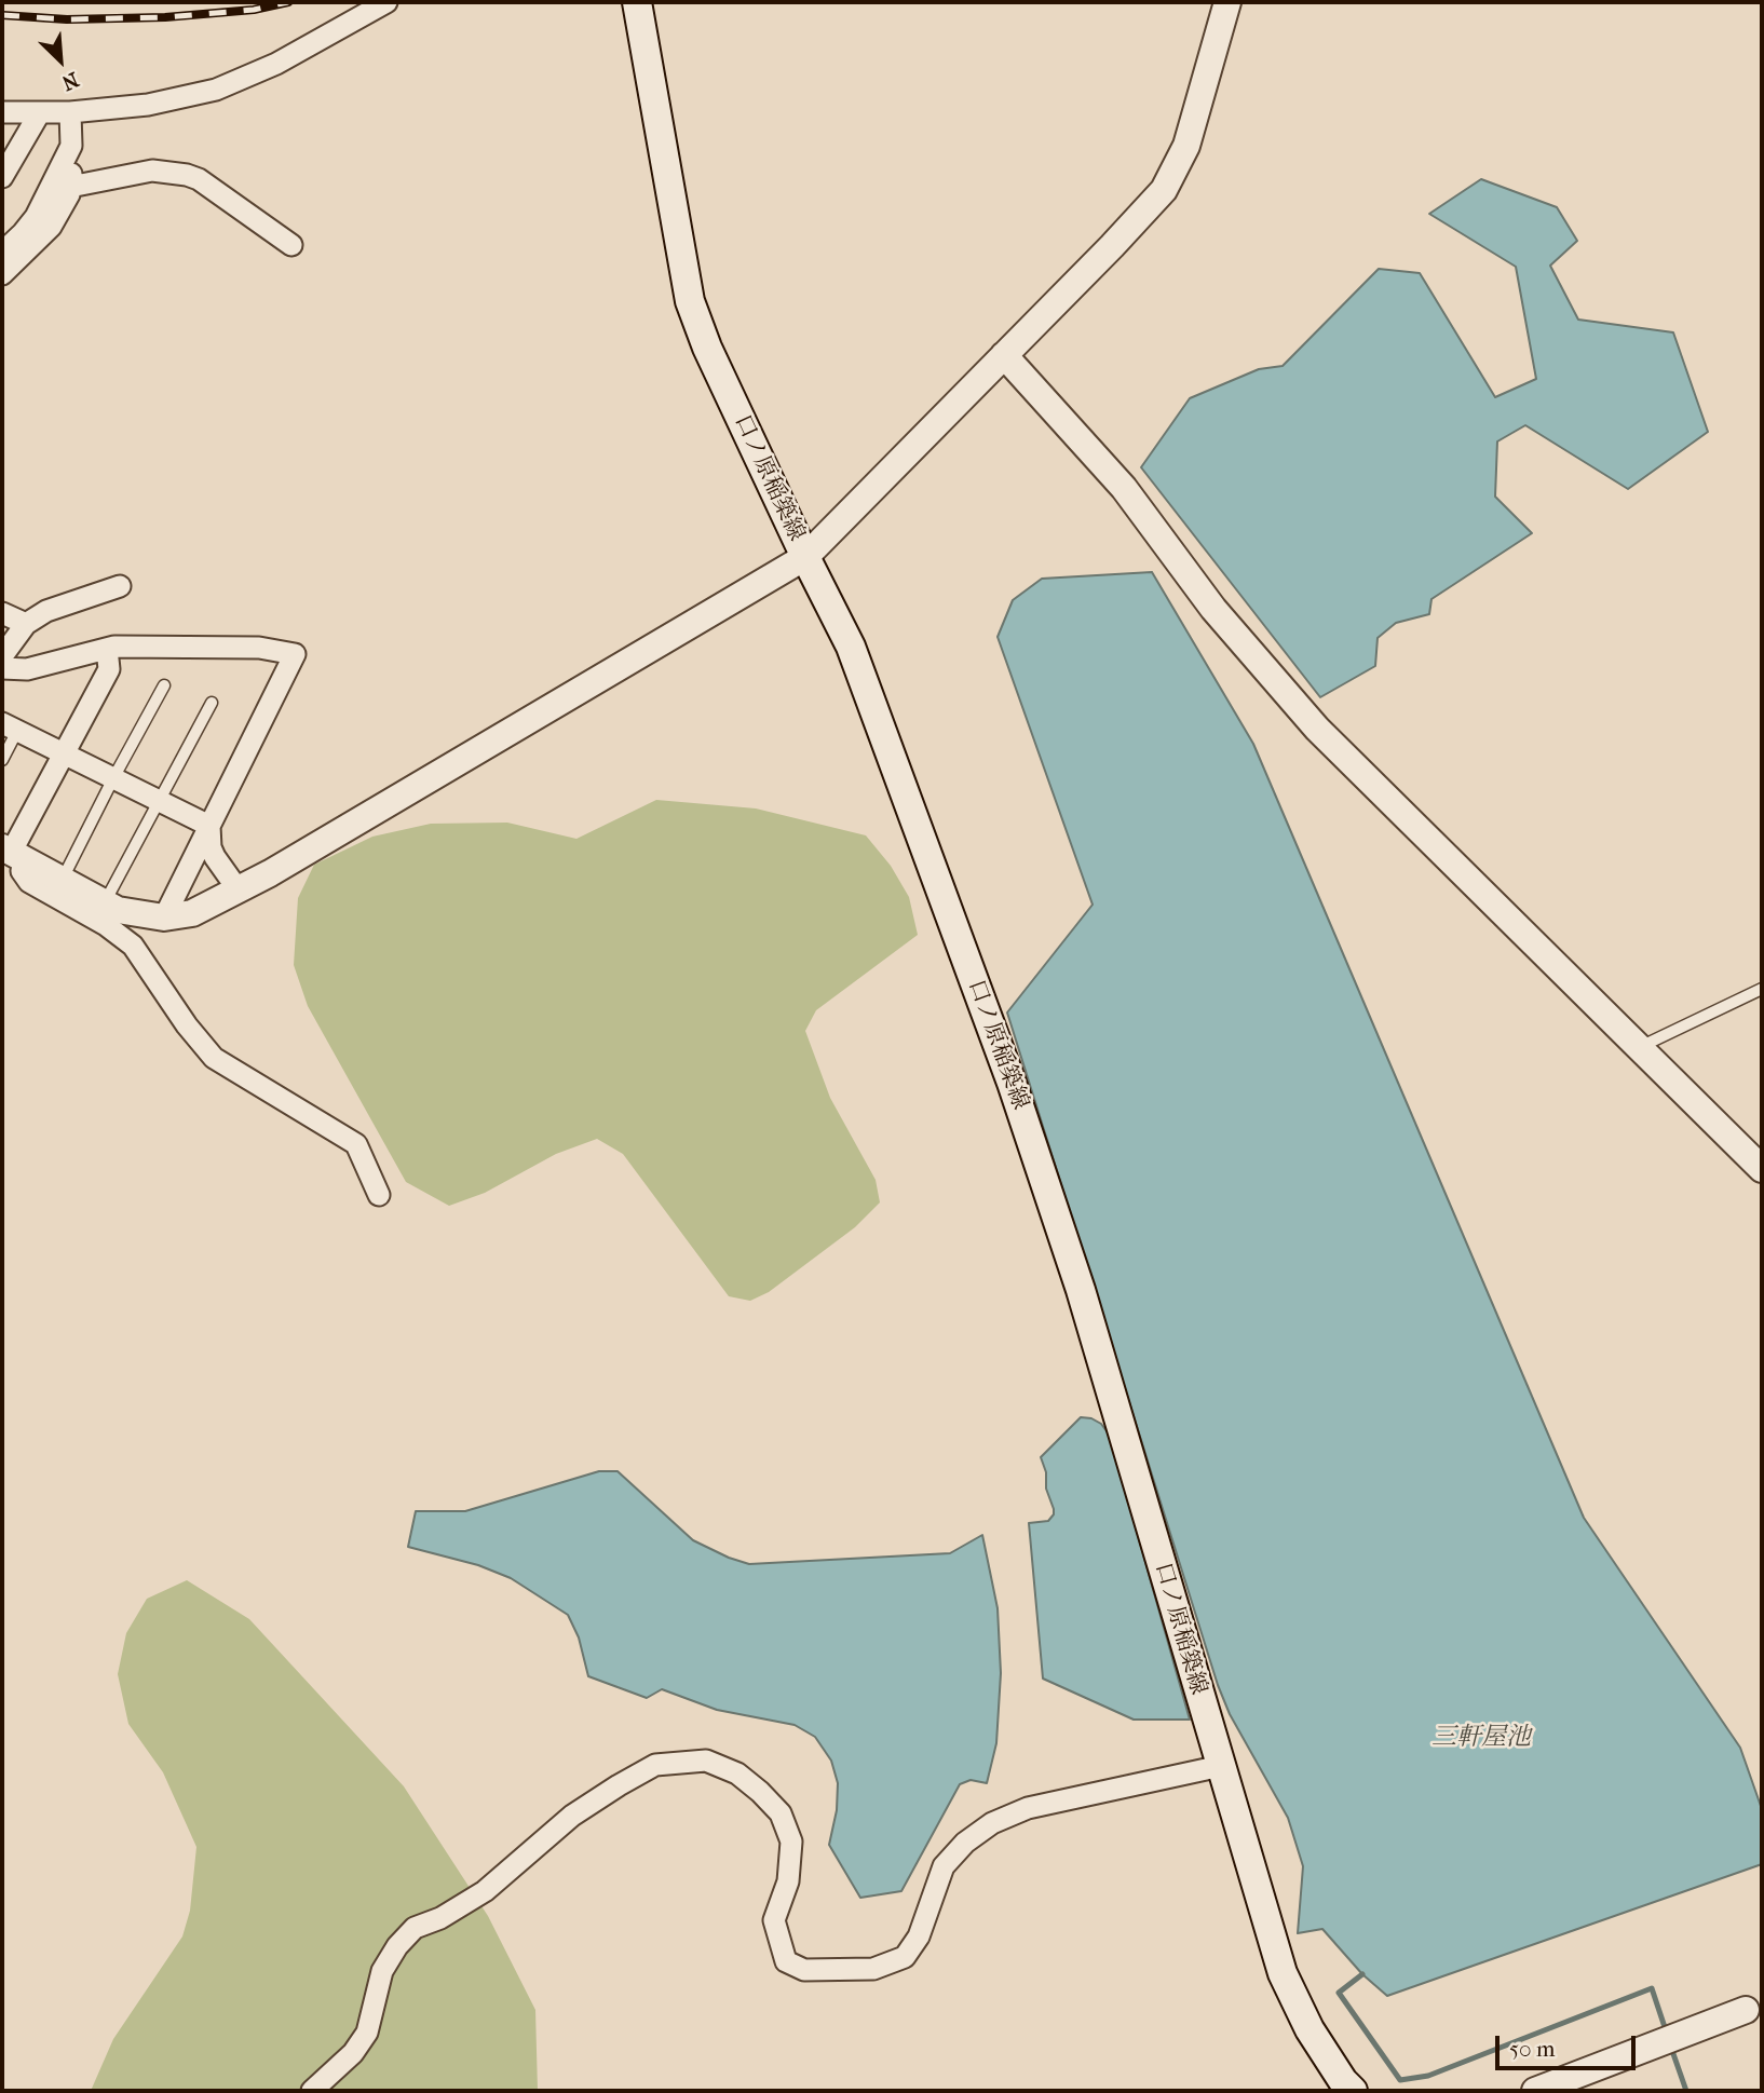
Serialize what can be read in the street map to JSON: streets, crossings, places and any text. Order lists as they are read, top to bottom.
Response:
{
  "streets": {
    "main road": ["口ノ原稲築線"]
  },
  "water": ["三軒屋池"],
  "scale_bar": "50 m",
  "north": "bottom right"
}
